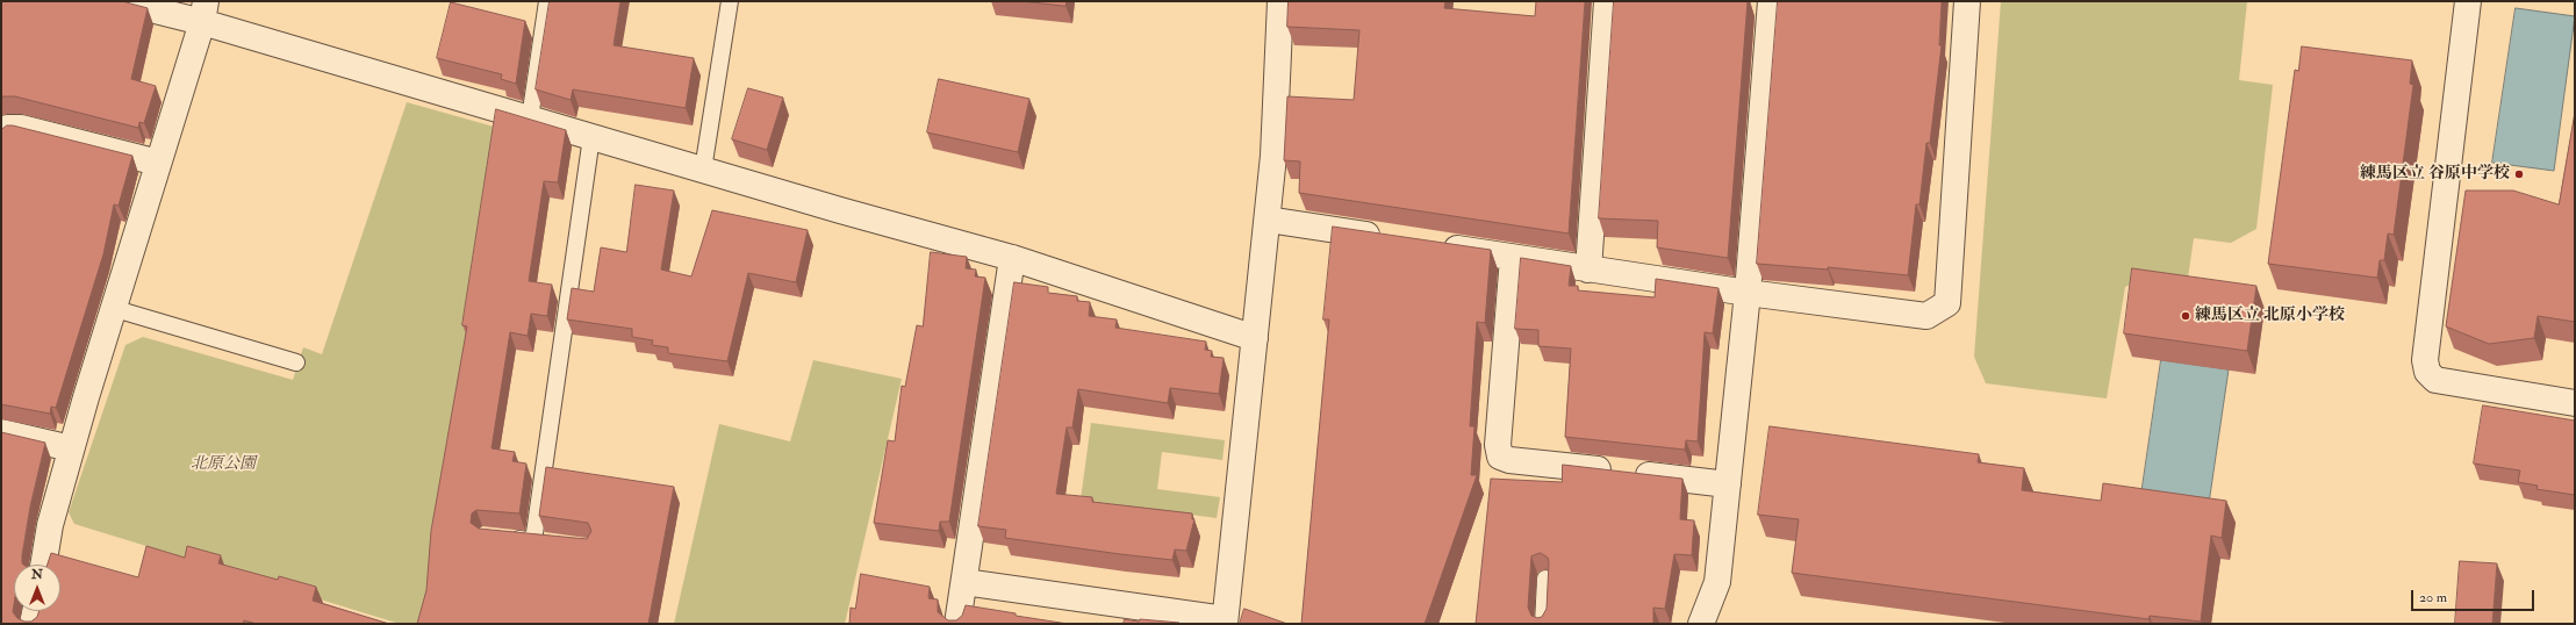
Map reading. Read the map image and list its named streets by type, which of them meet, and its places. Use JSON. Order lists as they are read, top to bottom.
{
  "parks": ["北原公園"],
  "places": ["練馬区立 谷原中学校", "練馬区立 北原小学校"],
  "scale_bar": "20 m",
  "north": "top"
}
